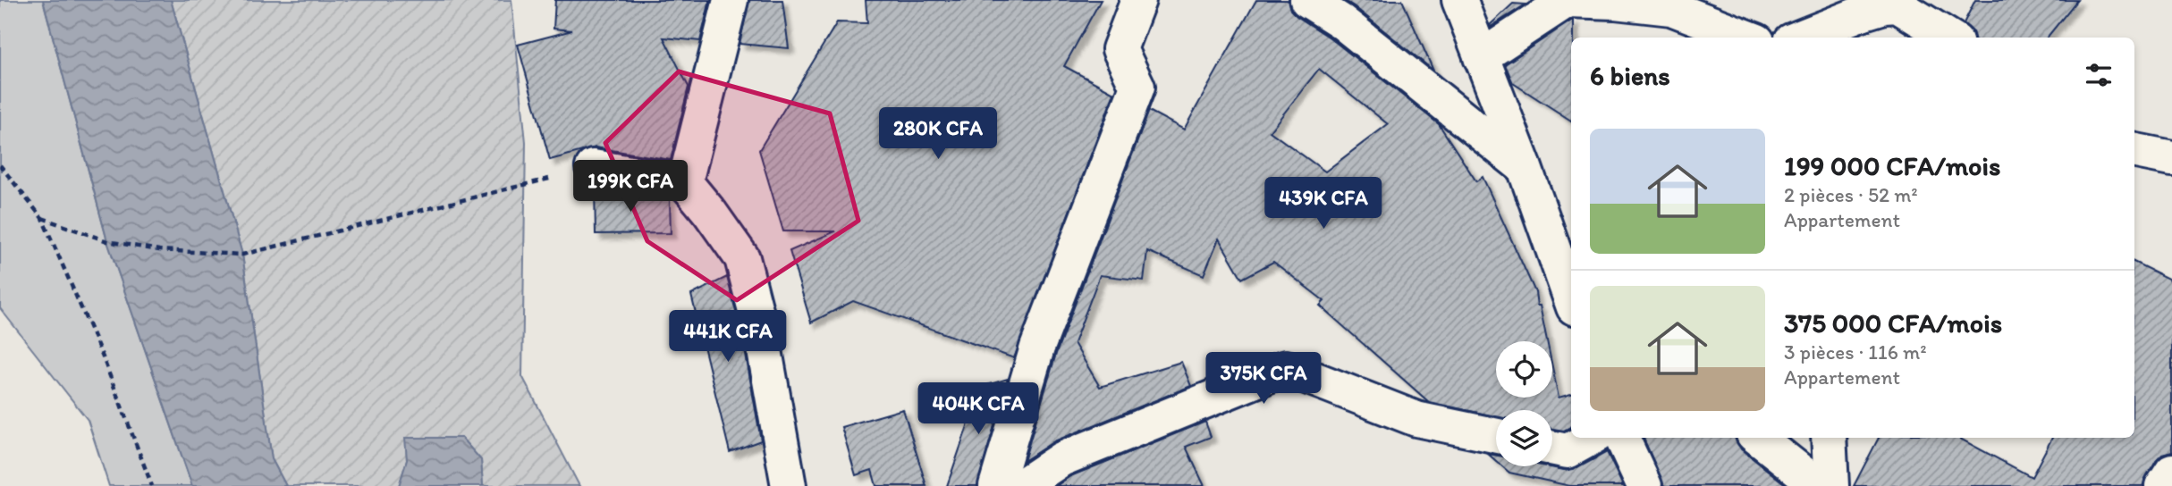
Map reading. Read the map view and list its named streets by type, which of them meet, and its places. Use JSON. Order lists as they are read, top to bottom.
{
  "page": {
    "heading": "6 biens",
    "price": [
      "280K CFA",
      "199K CFA",
      "439K CFA",
      "441K CFA",
      "375K CFA",
      "404K CFA"
    ],
    "list": [
      {
        "name": "199 000 CFA/mois",
        "note": "2 pièces · 52 m² · Appartement"
      },
      {
        "name": "375 000 CFA/mois",
        "note": "3 pièces · 116 m² · Appartement"
      }
    ]
  }
}
